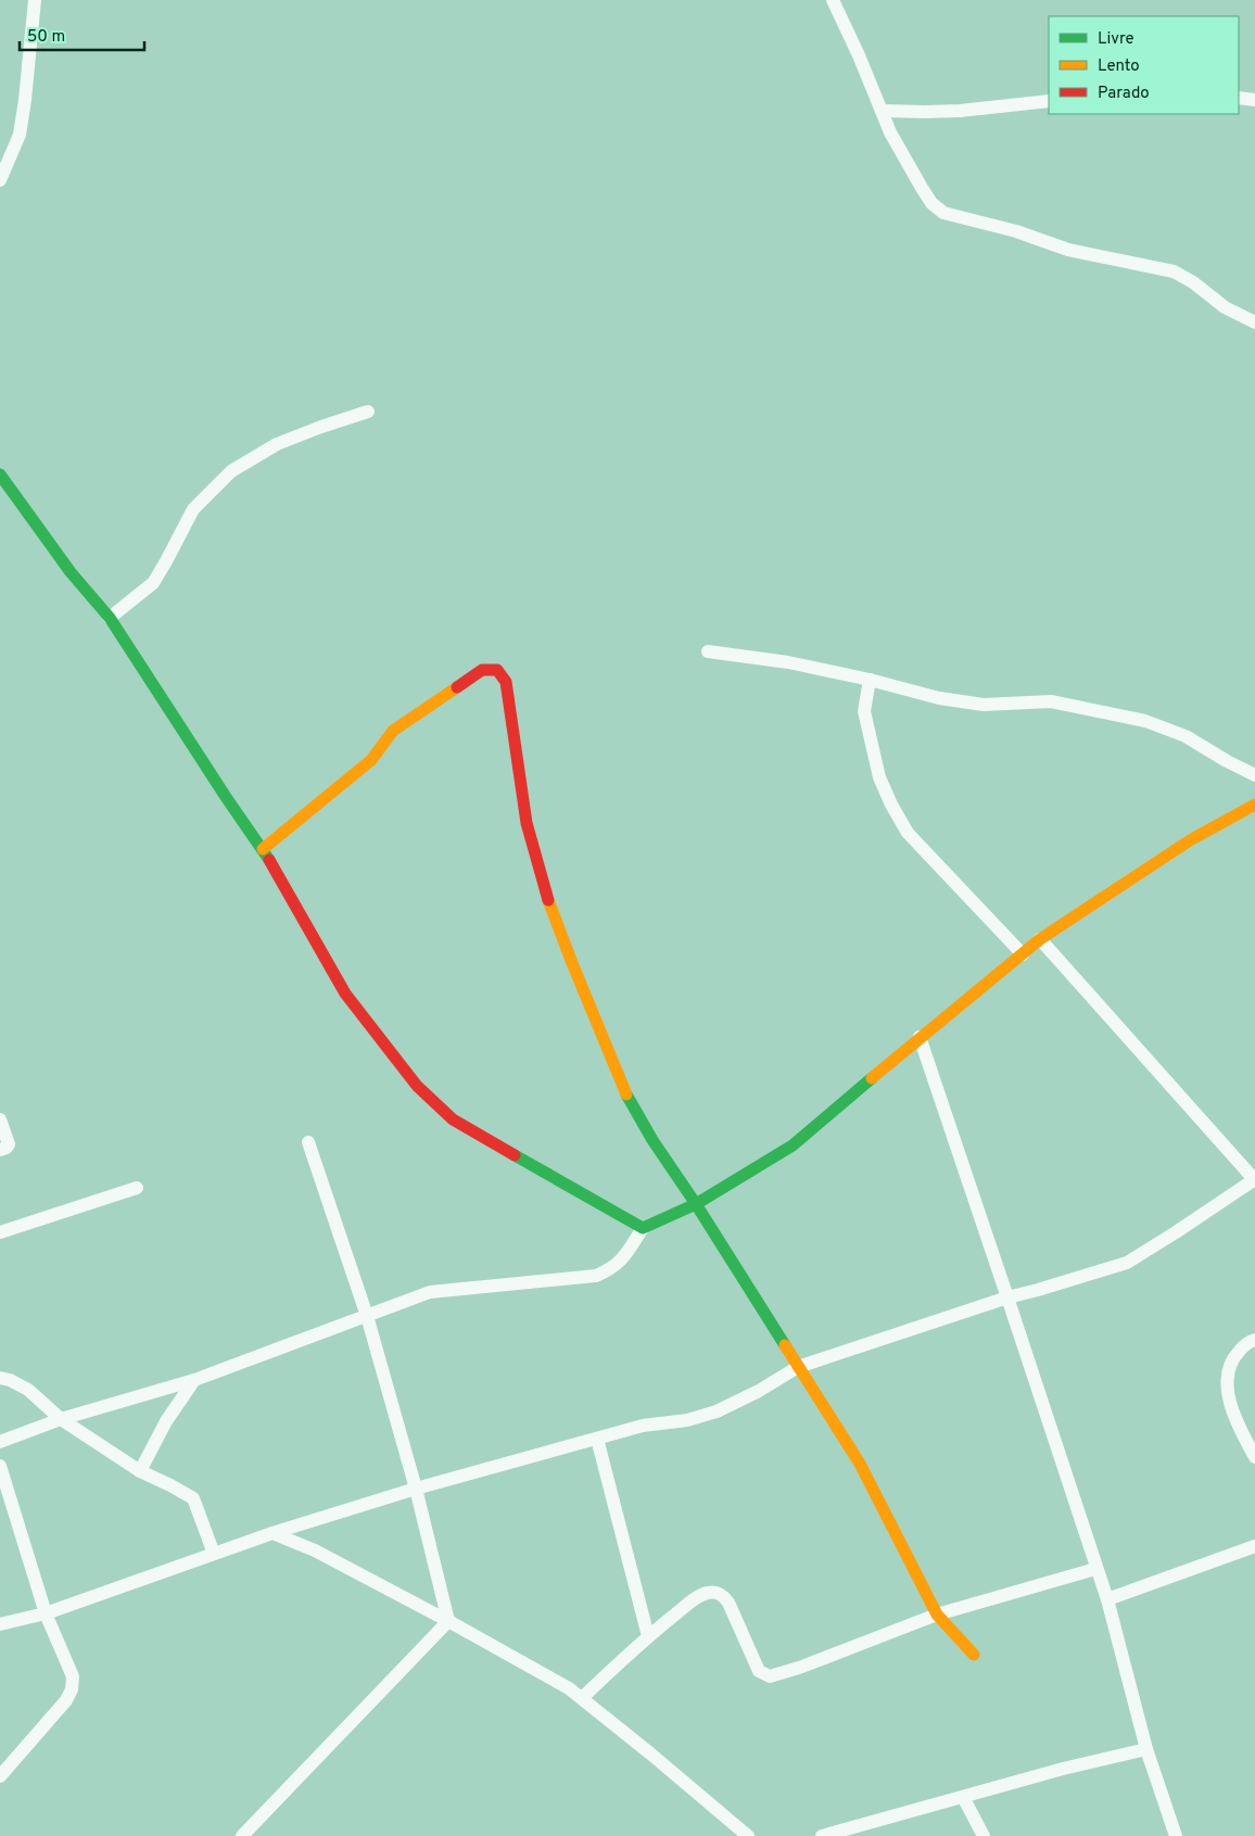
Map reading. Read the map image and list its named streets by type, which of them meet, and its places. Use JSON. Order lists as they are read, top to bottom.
{
  "legend": ["Livre", "Lento", "Parado"],
  "scale_bar": "50 m"
}
